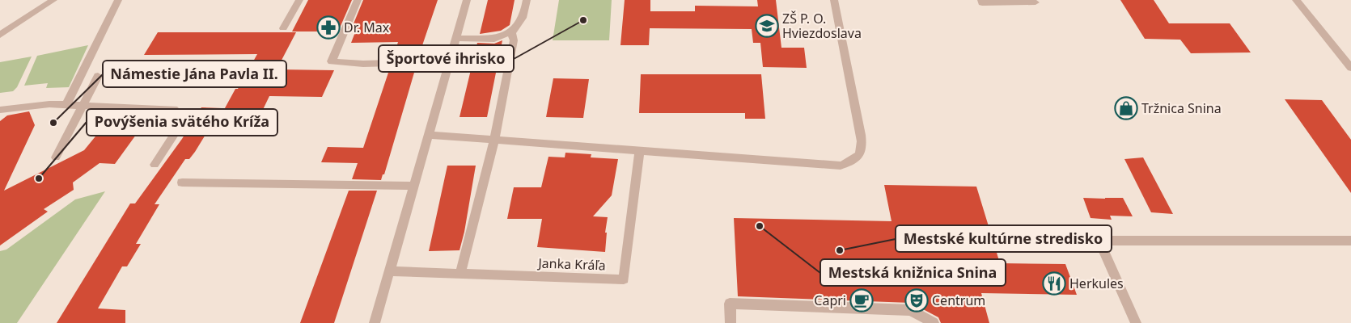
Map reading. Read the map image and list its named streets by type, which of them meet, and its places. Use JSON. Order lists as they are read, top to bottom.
{
  "streets": {
    "street": ["Janka Kráľa"]
  },
  "places": {
    "other": [
      "Športové ihrisko",
      "Námestie Jána Pavla II.",
      "Povýšenia svätého Kríža",
      "Mestská knižnica Snina",
      "Mestské kultúrne stredisko"
    ],
    "school or university": ["ZŠ P. O. Hviezdoslava"],
    "pharmacy": ["Dr. Max"],
    "shop": ["Tržnica Snina"],
    "restaurant": ["Herkules"],
    "cafe": ["Capri"],
    "theatre": ["Centrum"]
  }
}
